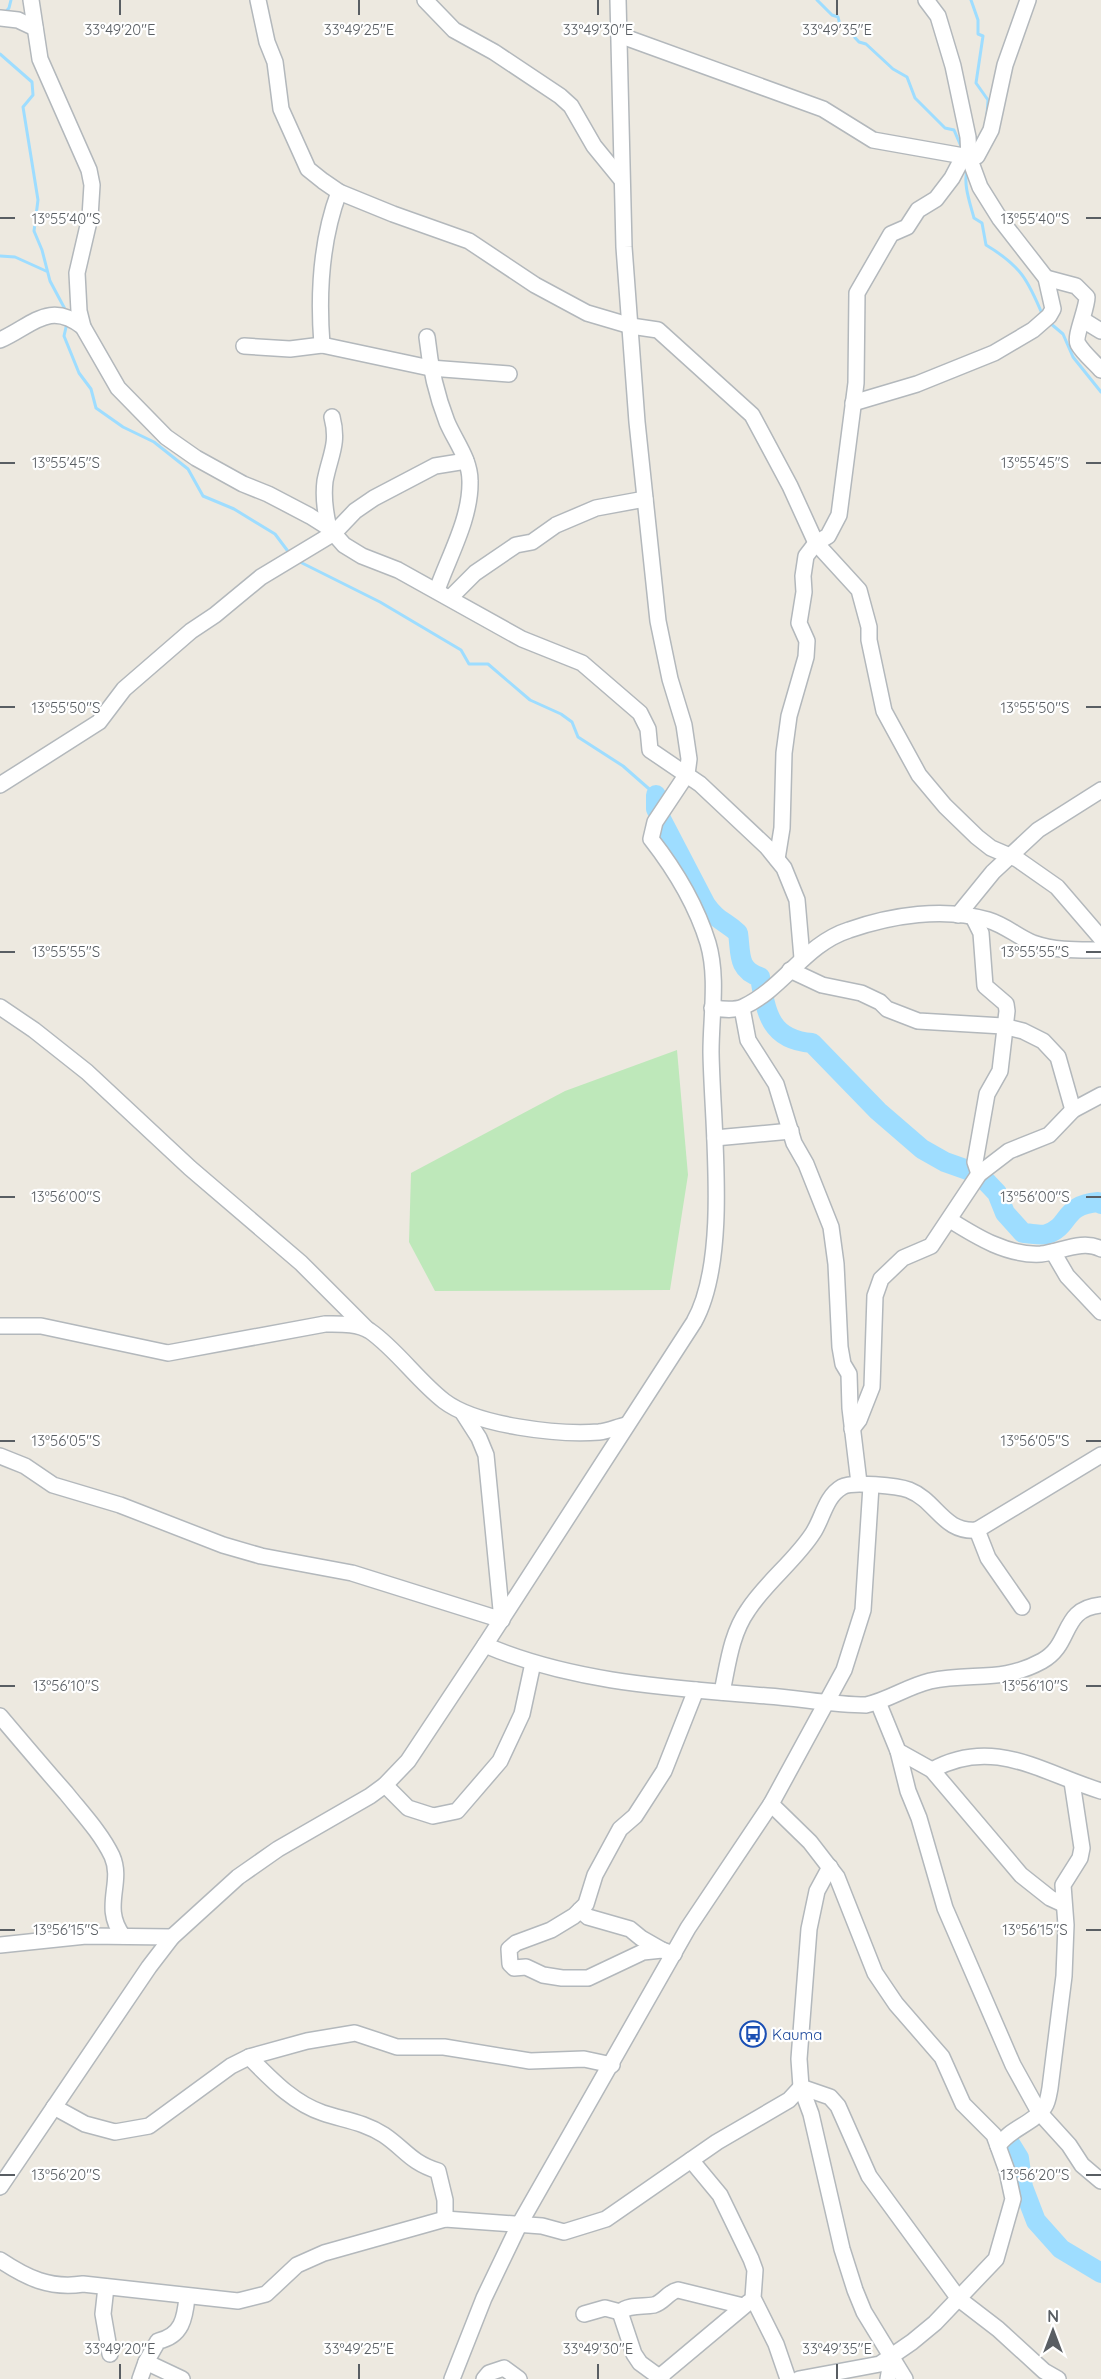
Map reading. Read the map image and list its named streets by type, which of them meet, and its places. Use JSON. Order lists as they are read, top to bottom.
{
  "places": {
    "bus stop": ["Kauma"]
  },
  "north": "top",
  "coordinates": [
    "33°49'20\"E",
    "33°49'25\"E",
    "33°49'30\"E",
    "33°49'35\"E",
    "13°55'40\"S",
    "13°55'45\"S",
    "13°55'50\"S",
    "13°55'55\"S",
    "13°56'00\"S",
    "13°56'05\"S",
    "13°56'10\"S",
    "13°56'15\"S",
    "13°56'20\"S"
  ]
}
